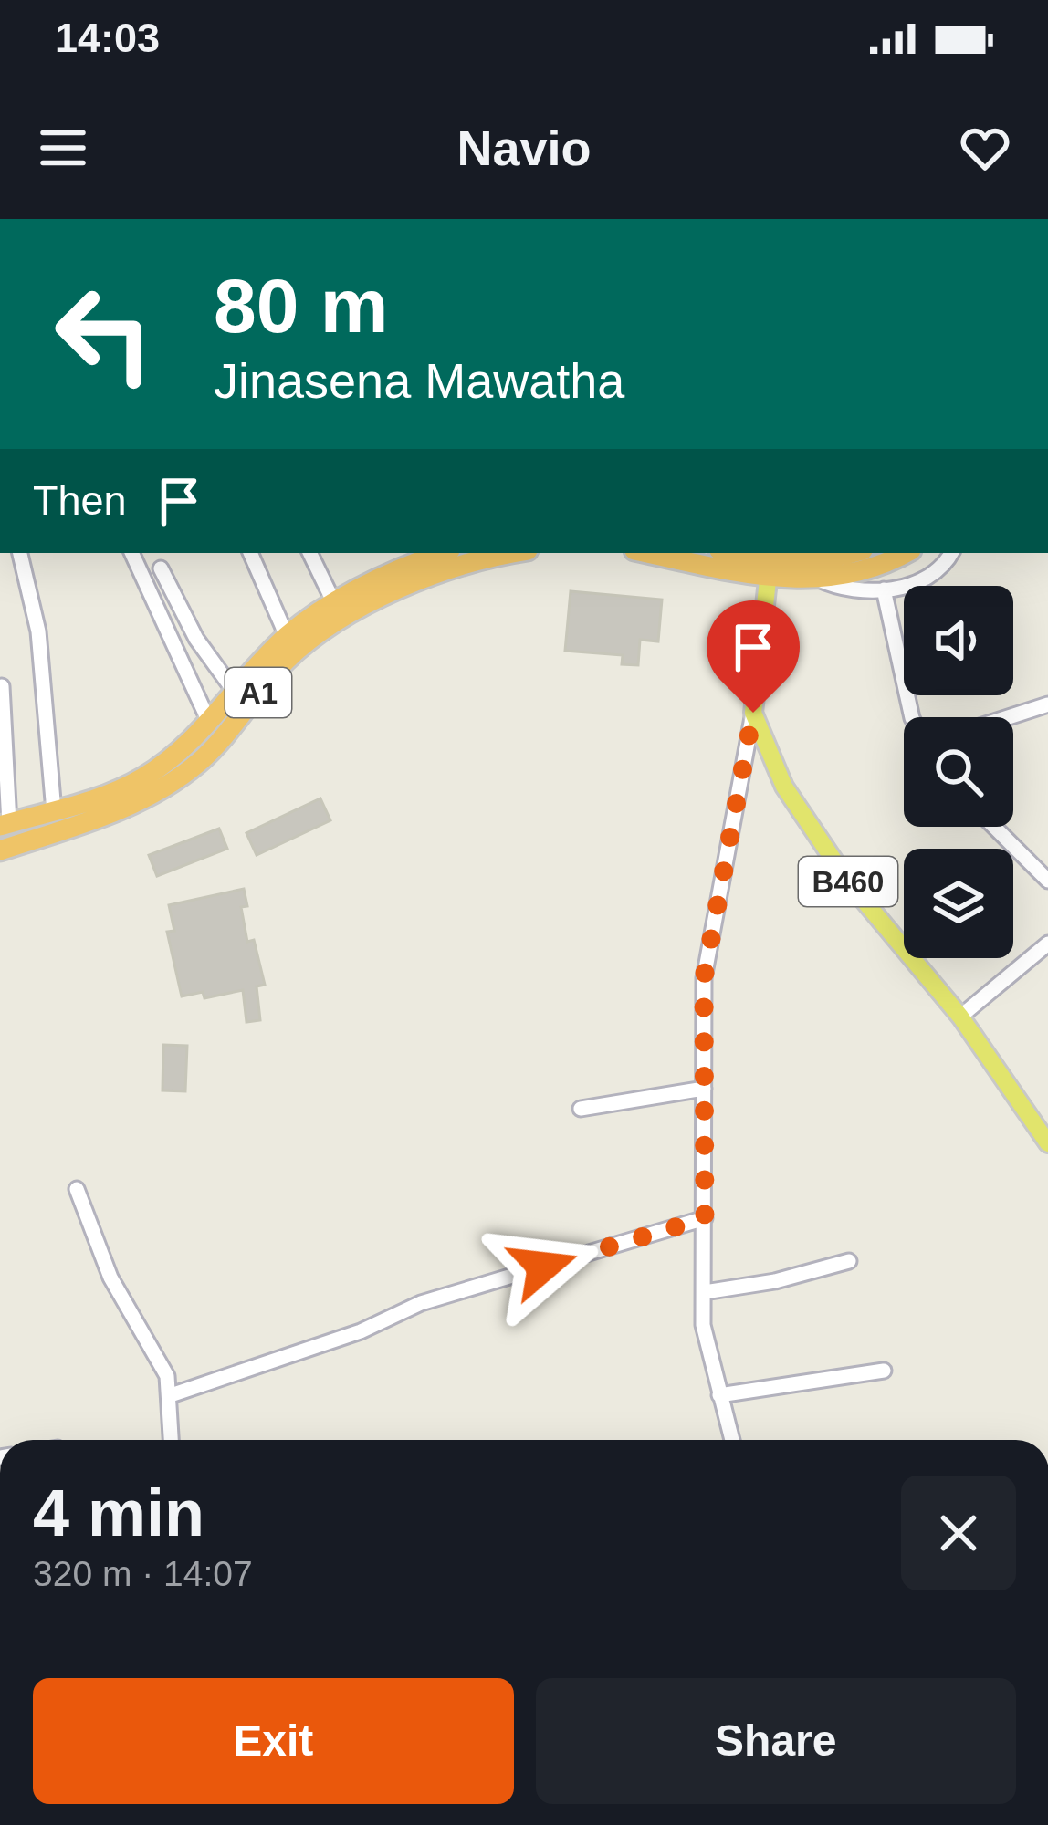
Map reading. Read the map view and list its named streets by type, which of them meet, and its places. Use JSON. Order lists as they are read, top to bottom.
{
  "streets": {
    "highway": ["A1"],
    "main road": ["B460"]
  },
  "page": {
    "status": "14:03",
    "header": "Navio",
    "turn": ["80 m", "Jinasena Mawatha"],
    "then": "Then",
    "heading": ["4 min", "320 m · 14:07"],
    "buttons": ["Exit", "Share"]
  }
}
